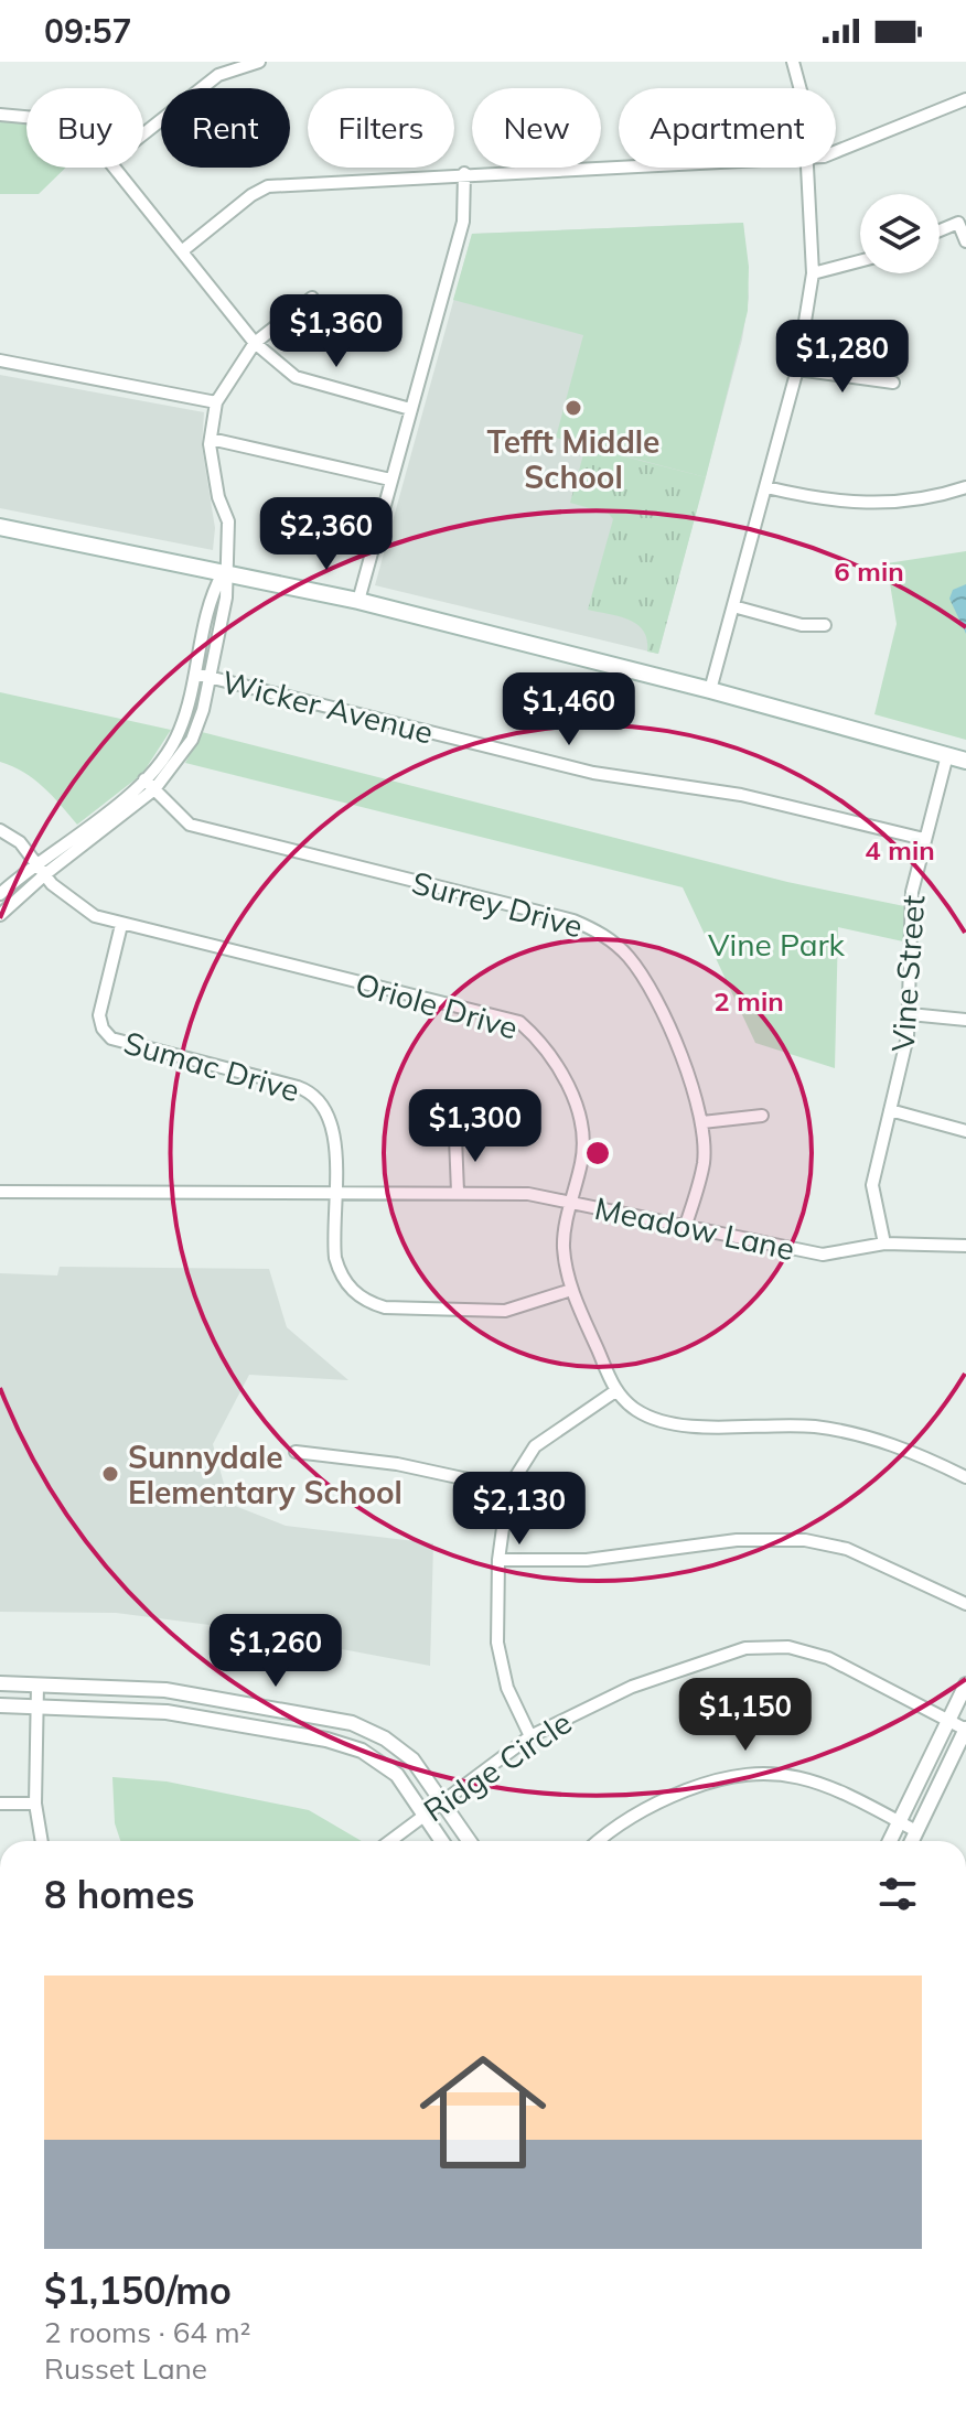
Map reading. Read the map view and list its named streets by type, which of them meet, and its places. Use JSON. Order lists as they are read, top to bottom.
{
  "streets": {
    "street": [
      "Wicker Avenue",
      "Surrey Drive",
      "Vine Street",
      "Oriole Drive",
      "Sumac Drive",
      "Meadow Lane",
      "Ridge Circle"
    ]
  },
  "crossings": [
    ["Wicker Avenue", "Vine Street"],
    ["Surrey Drive", "Meadow Lane"],
    ["Vine Street", "Meadow Lane"],
    ["Oriole Drive", "Sumac Drive"],
    ["Oriole Drive", "Meadow Lane"],
    ["Sumac Drive", "Meadow Lane"]
  ],
  "parks": ["Vine Park"],
  "places": ["Tefft Middle School", "Sunnydale Elementary School"],
  "page": {
    "status": "09:57",
    "chip": [
      "Buy",
      "Rent",
      "Filters",
      "New",
      "Apartment"
    ],
    "price": [
      "$1,360",
      "$1,280",
      "$2,360",
      "$1,460",
      "$1,300",
      "$2,130",
      "$1,260",
      "$1,150"
    ],
    "heading": "8 homes",
    "list": [
      {
        "name": "$1,150/mo",
        "note": "2 rooms · 64 m² · Russet Lane"
      }
    ]
  },
  "rings": ["6 min", "4 min", "2 min"]
}
